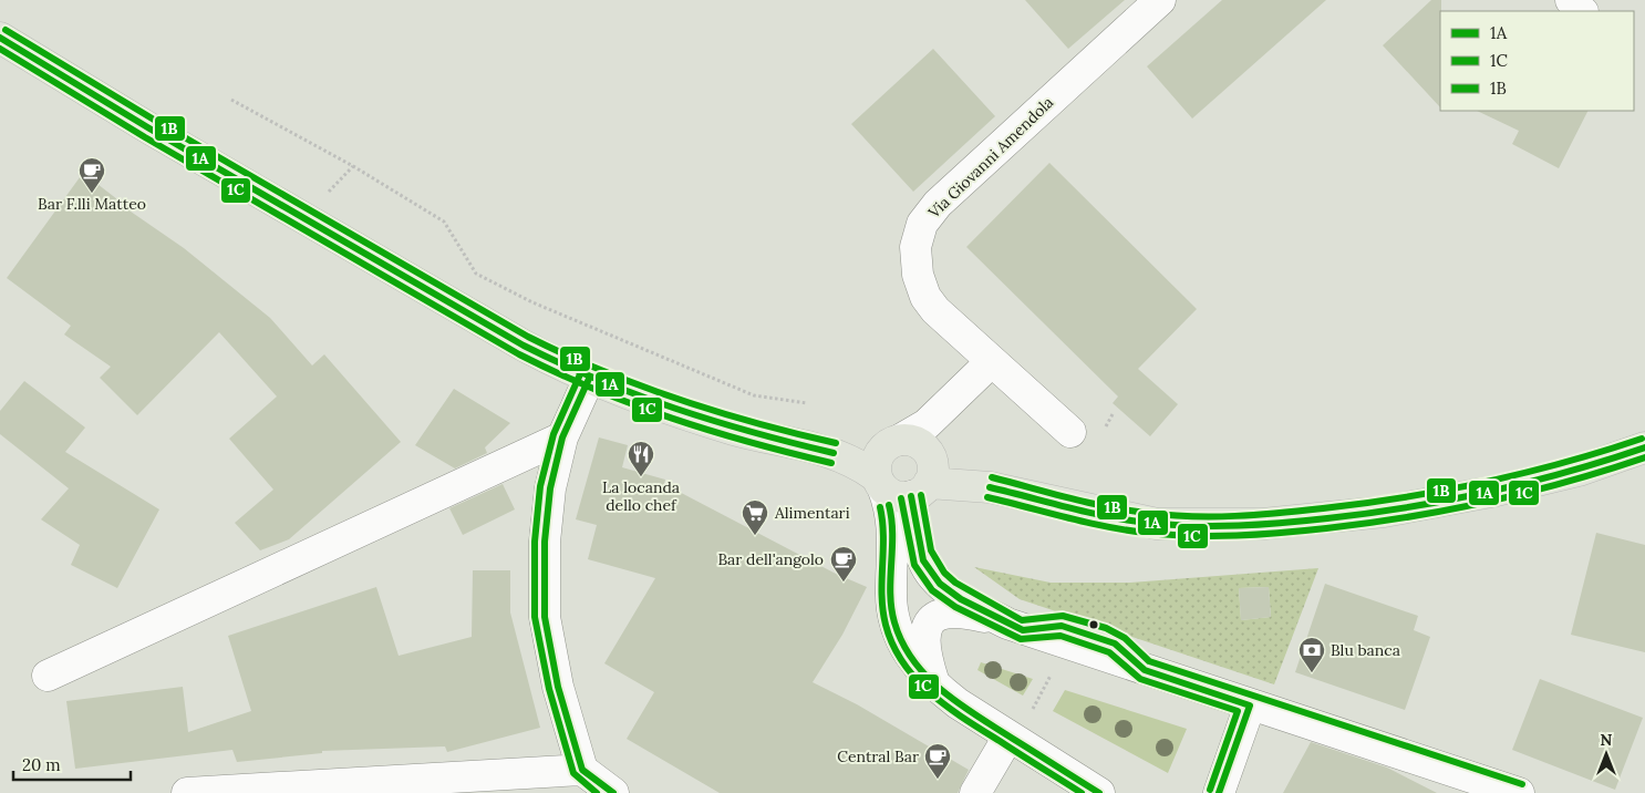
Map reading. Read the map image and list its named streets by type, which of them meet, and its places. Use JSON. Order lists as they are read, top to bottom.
{
  "streets": {
    "street": ["Via Giovanni Amendola"]
  },
  "places": {
    "cafe": ["Bar F.lli Matteo", "Bar dell'angolo", "Central Bar"],
    "restaurant": ["La locanda dello chef"],
    "supermarket": ["Alimentari"],
    "bank": ["Blu banca"]
  },
  "lines": ["transit line 1B", "transit line 1A", "transit line 1C"],
  "legend": ["1A", "1C", "1B"],
  "scale_bar": "20 m",
  "north": "top"
}
